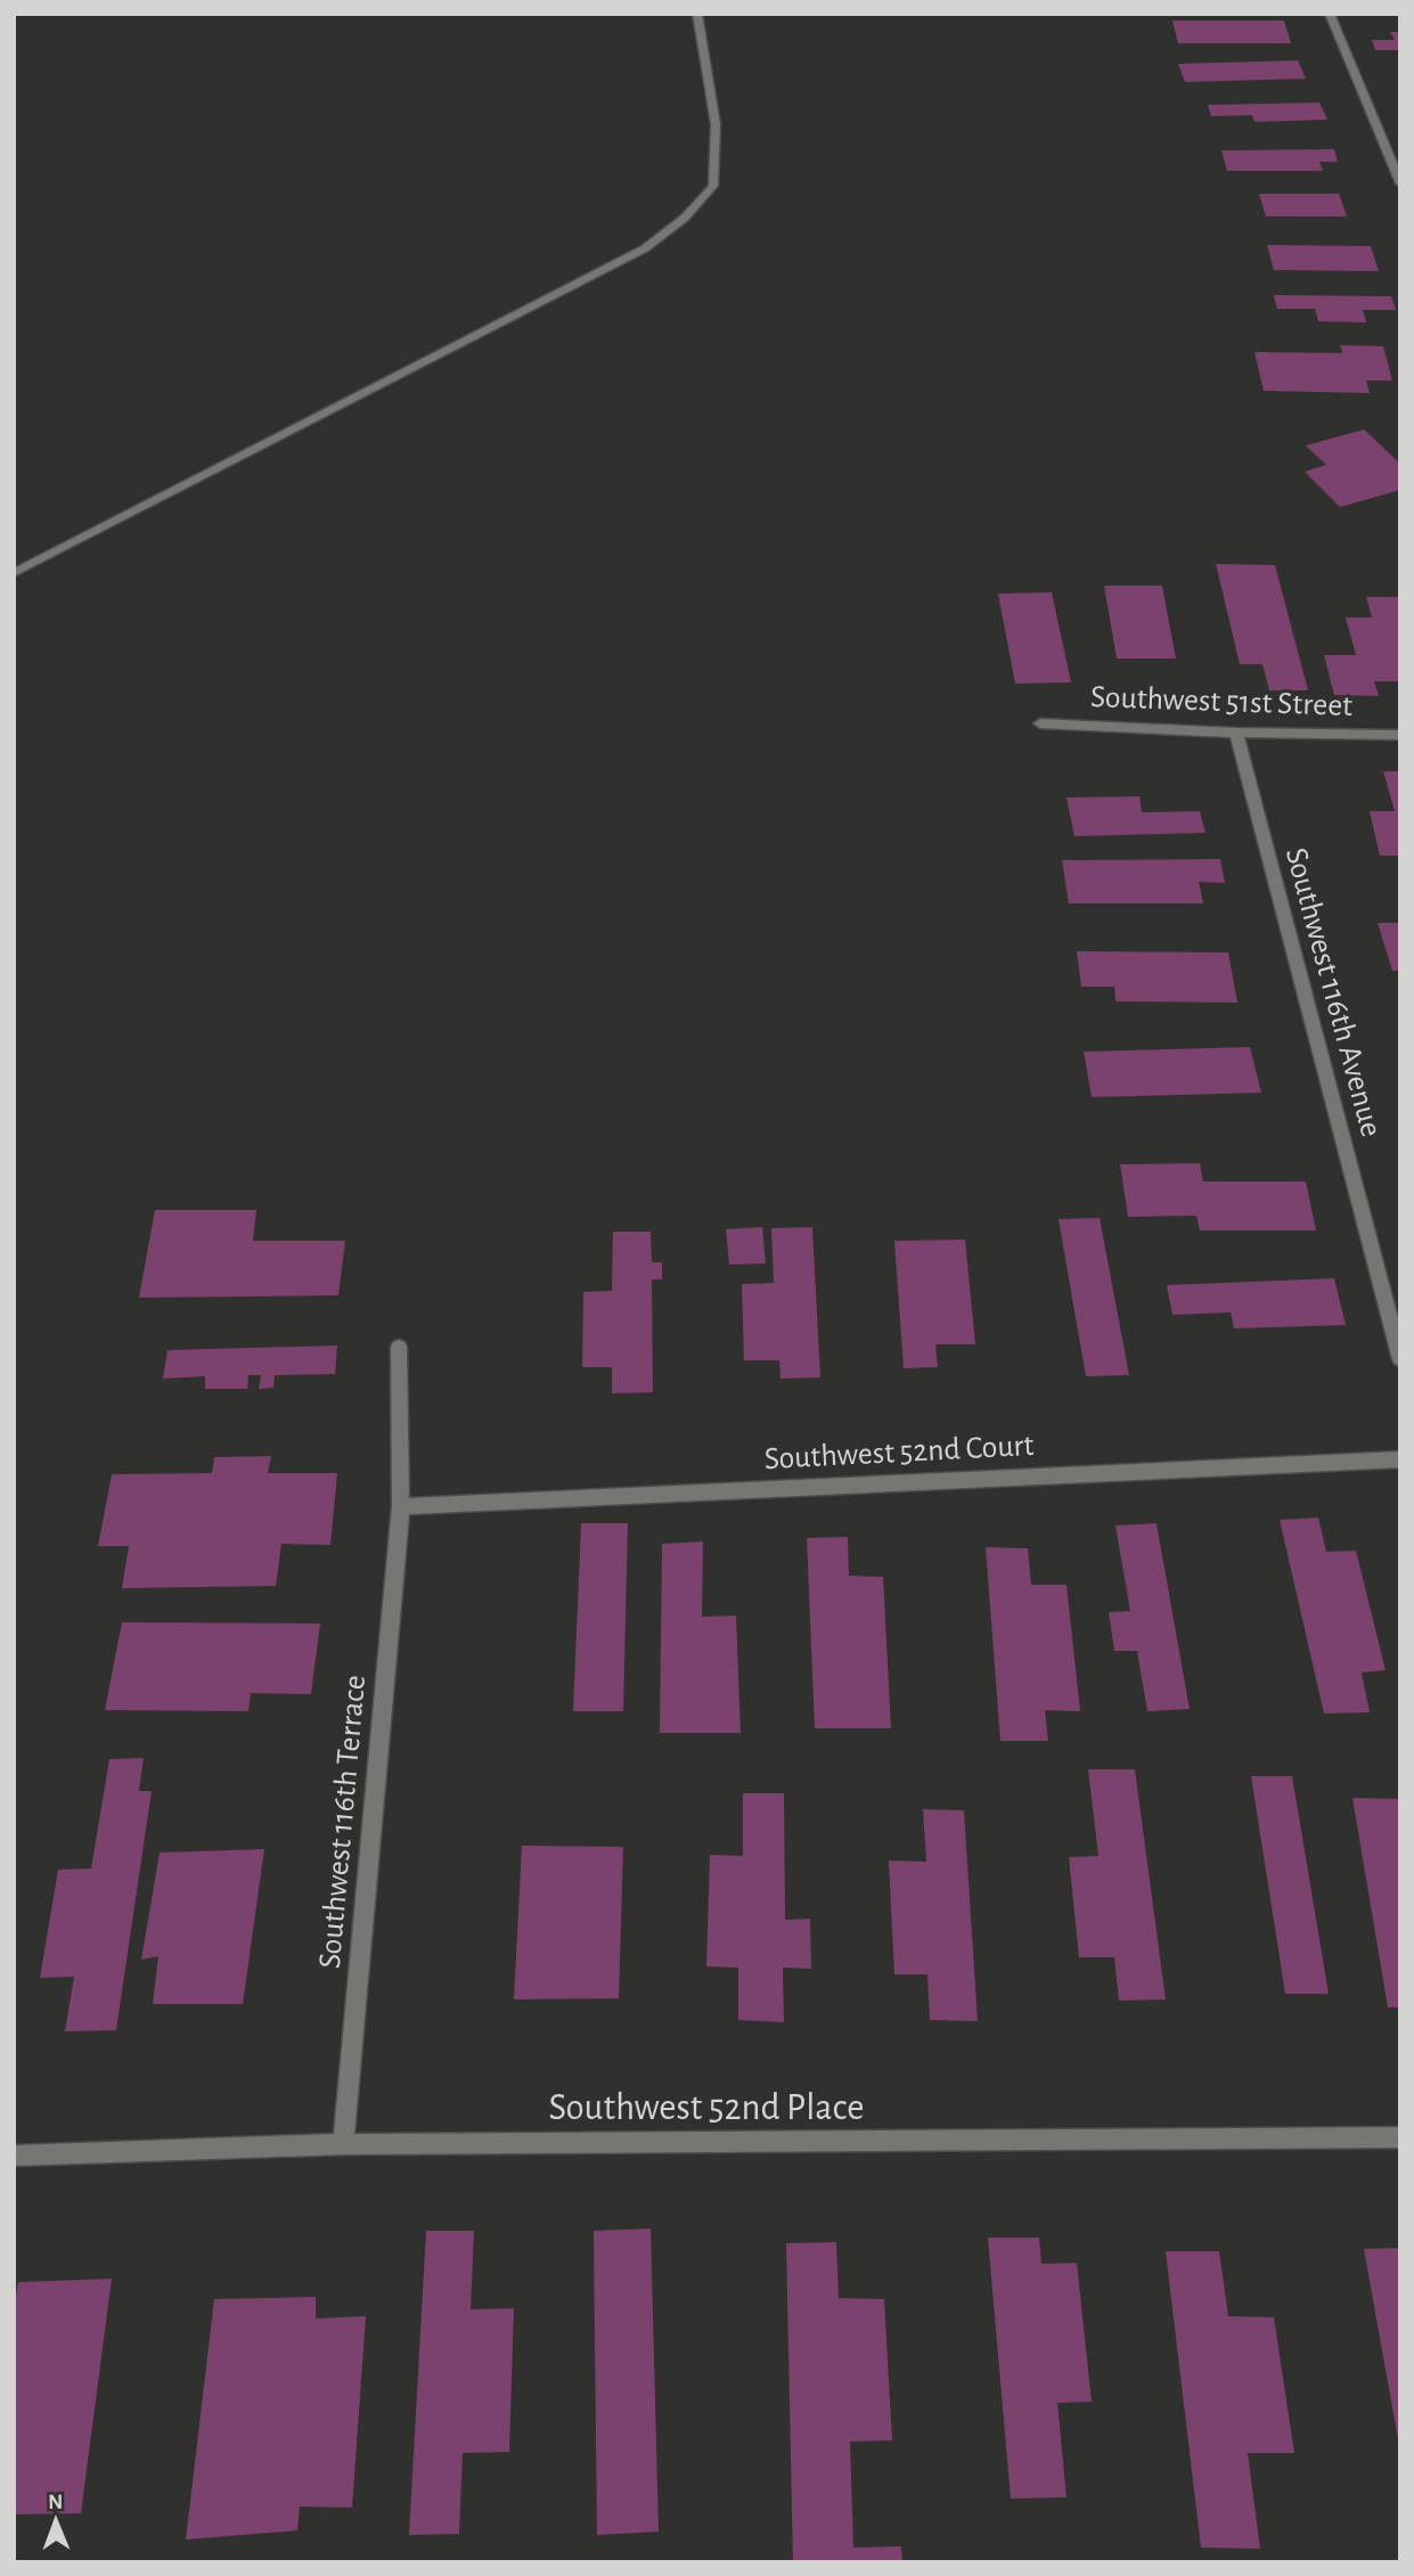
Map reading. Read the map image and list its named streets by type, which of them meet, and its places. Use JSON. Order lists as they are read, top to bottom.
{
  "streets": {
    "street": [
      "Southwest 51st Street",
      "Southwest 116th Avenue",
      "Southwest 52nd Court",
      "Southwest 116th Terrace",
      "Southwest 52nd Place"
    ]
  },
  "crossings": [
    ["Southwest 51st Street", "Southwest 116th Avenue"],
    ["Southwest 52nd Court", "Southwest 116th Terrace"],
    ["Southwest 116th Terrace", "Southwest 52nd Place"]
  ],
  "north": "top"
}
